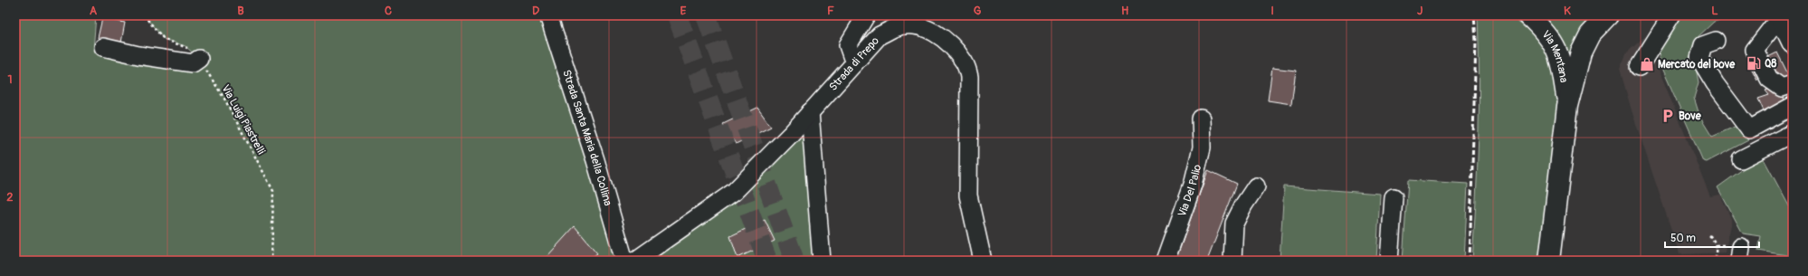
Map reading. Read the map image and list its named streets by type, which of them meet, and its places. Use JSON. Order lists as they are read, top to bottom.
{
  "streets": {
    "main road": ["Via Mentana"],
    "street": ["Strada di Prepo", "Strada Santa Maria della Collina", "Via Del Palio"],
    "path": ["Via Luigi Piastrelli"]
  },
  "places": {
    "fuel station": ["Q8"],
    "shop": ["Mercato del bove"],
    "parking": ["Bove"]
  },
  "scale_bar": "50 m",
  "grid": {
    "columns": [
      "A",
      "B",
      "C",
      "D",
      "E",
      "F",
      "G",
      "H",
      "I",
      "J",
      "K",
      "L"
    ],
    "rows": ["1", "2"]
  }
}
